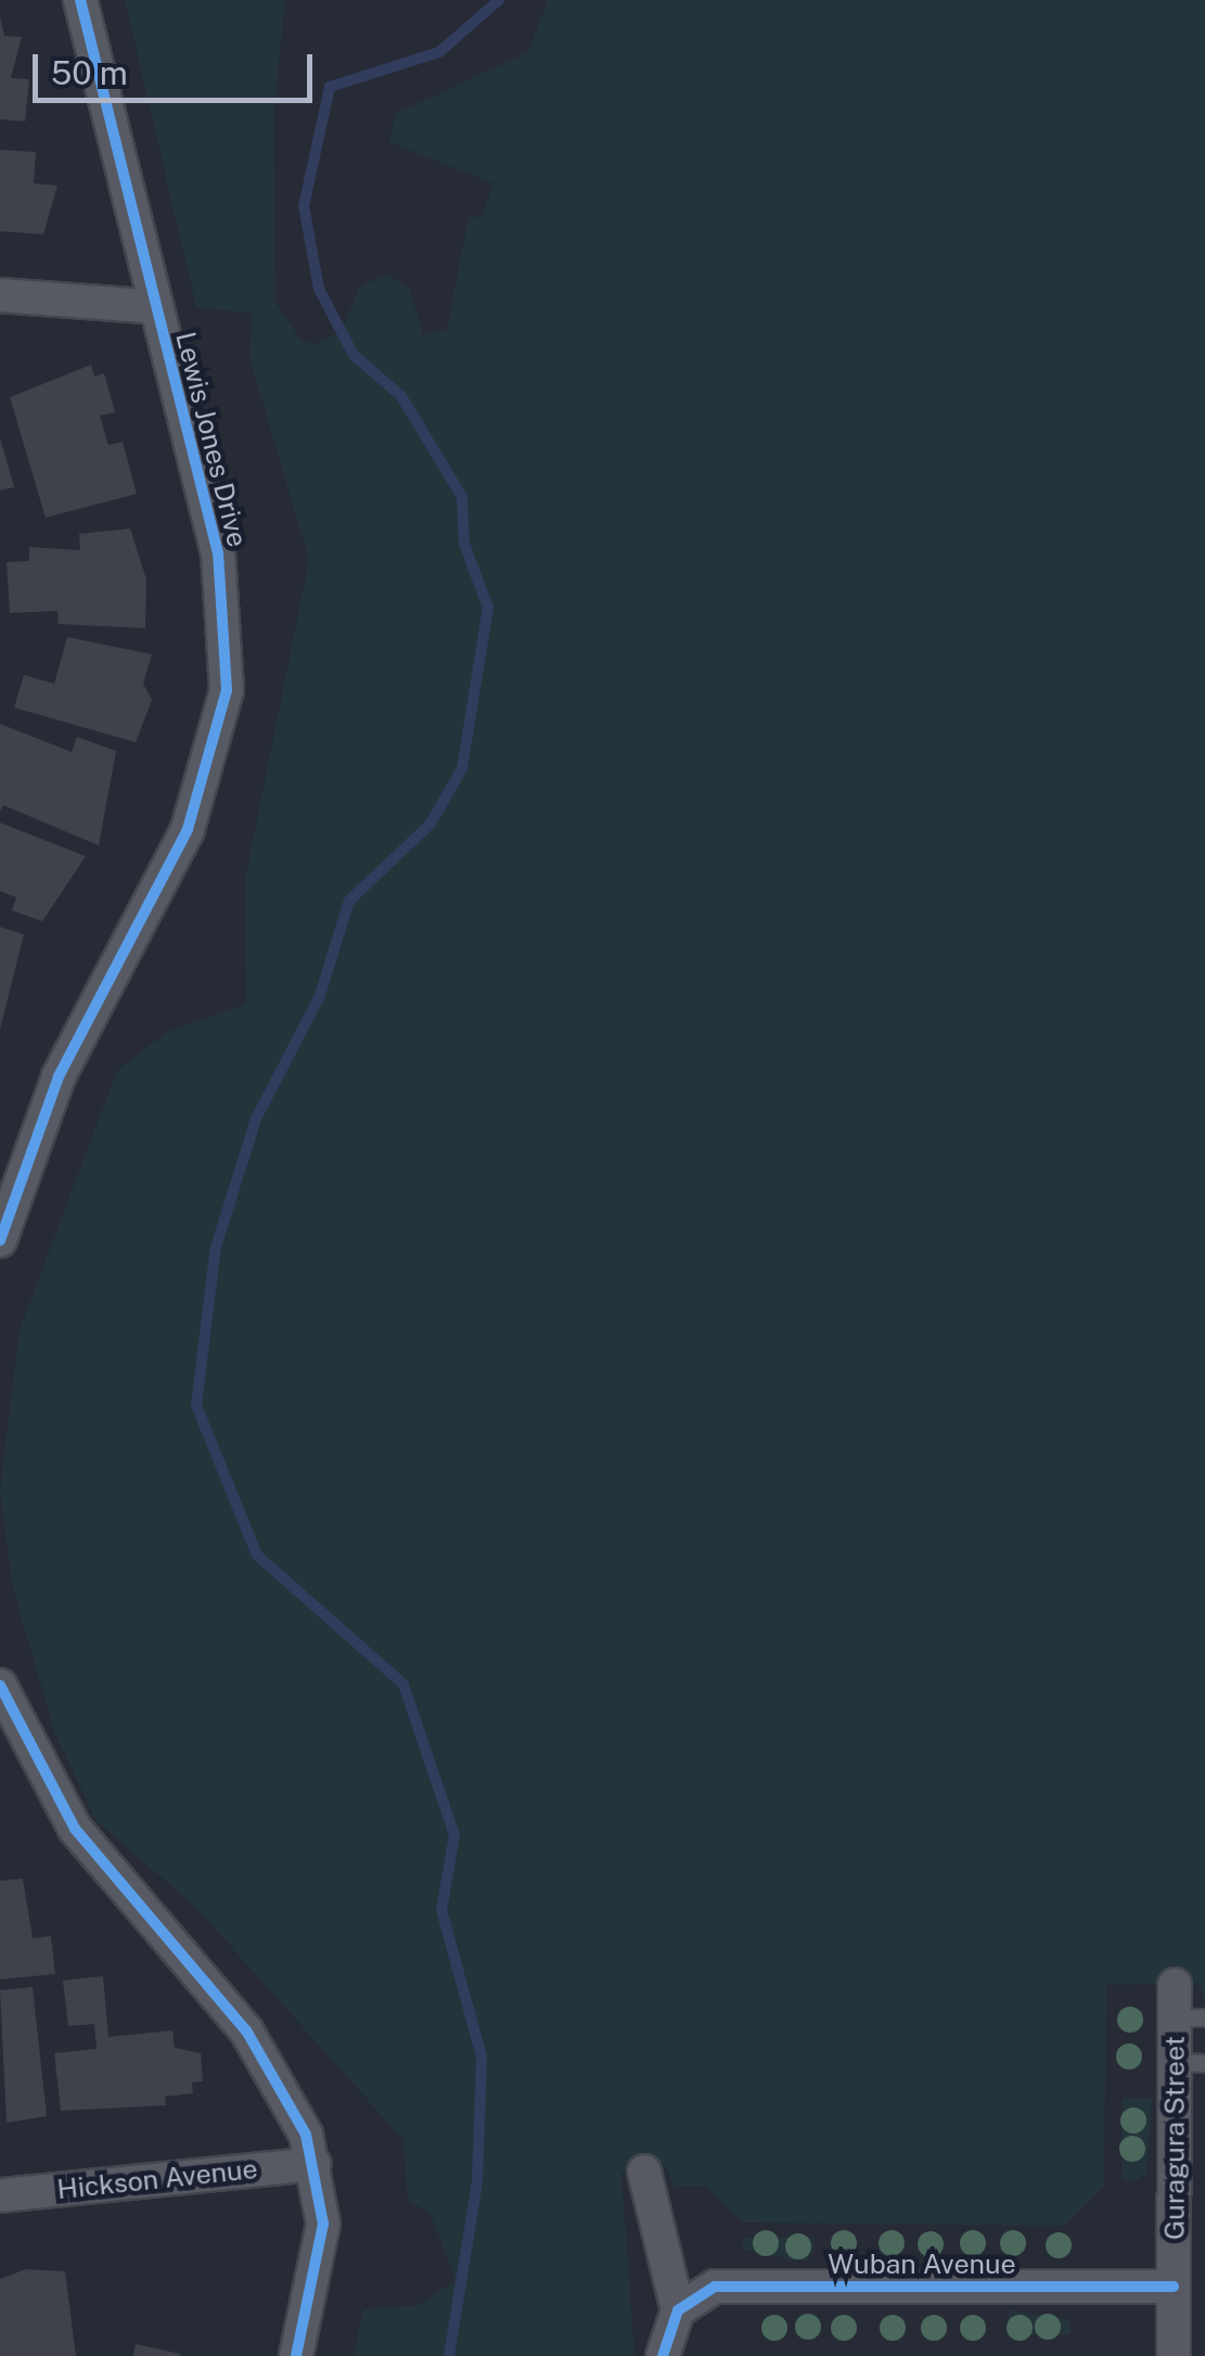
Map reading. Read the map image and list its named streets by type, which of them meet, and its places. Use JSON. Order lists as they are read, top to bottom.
{
  "streets": {
    "street": [
      "Lewis Jones Drive",
      "Guragura Street",
      "Hickson Avenue",
      "Wuban Avenue"
    ]
  },
  "crossings": [
    ["Guragura Street", "Wuban Avenue"]
  ],
  "scale_bar": "50 m"
}
